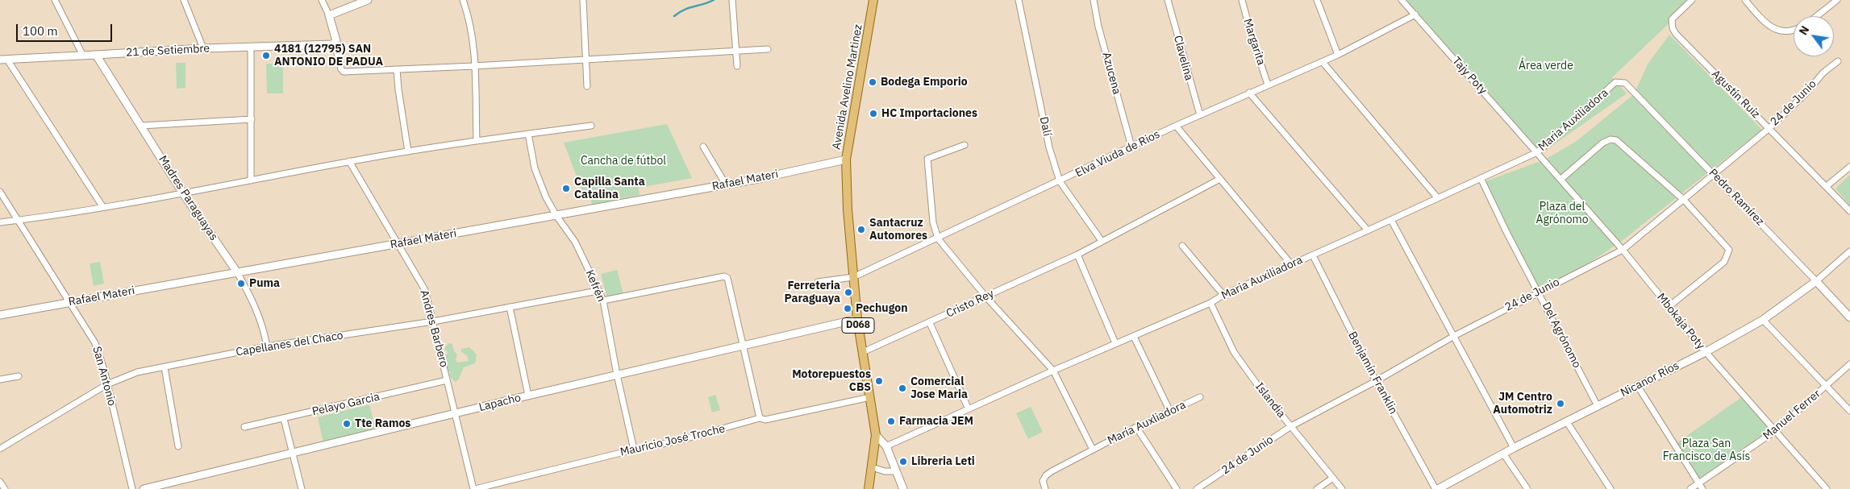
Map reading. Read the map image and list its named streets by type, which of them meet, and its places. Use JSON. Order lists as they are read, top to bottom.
{
  "streets": {
    "main road": ["Avenida Avelino Martinez", "D068"],
    "street": [
      "Margarita",
      "21 de Setiembre",
      "Clavelina",
      "Azucena",
      "Tajy Poty",
      "Agustín Ruíz",
      "24 de Junio",
      "Maria Auxiliadora",
      "Dalí",
      "Elva Viuda de Rios",
      "Rafael Materi",
      "Pedro Ramírez",
      "Madres Paraguayas",
      "Kefrén",
      "Cristo Rey",
      "Mbokaja Poty",
      "Andres Barbero",
      "Del Agrónomo",
      "Capellanes del Chaco",
      "Benjamín Franklin",
      "San Antonio",
      "Nicanor Ríos",
      "Islandia",
      "Lapacho",
      "Pelayo Garcia",
      "Manuel Ferrer",
      "María Auxliadora",
      "Mauricio José Troche"
    ]
  },
  "crossings": [
    ["Margarita", "Elva Viuda de Rios"],
    ["21 de Setiembre", "Madres Paraguayas"],
    ["Clavelina", "Elva Viuda de Rios"],
    ["Azucena", "Elva Viuda de Rios"],
    ["Tajy Poty", "Maria Auxiliadora"],
    ["Tajy Poty", "Elva Viuda de Rios"],
    ["Tajy Poty", "Mbokaja Poty"],
    ["Avenida Avelino Martinez", "Elva Viuda de Rios"],
    ["Avenida Avelino Martinez", "Rafael Materi"],
    ["Avenida Avelino Martinez", "Cristo Rey"],
    ["Avenida Avelino Martinez", "Lapacho"],
    ["Avenida Avelino Martinez", "Mauricio José Troche"],
    ["Agustín Ruíz", "24 de Junio"],
    ["24 de Junio", "Pedro Ramírez"],
    ["24 de Junio", "Mbokaja Poty"],
    ["24 de Junio", "Del Agrónomo"],
    ["24 de Junio", "Benjamín Franklin"],
    ["24 de Junio", "Islandia"],
    ["Maria Auxiliadora", "Pedro Ramírez"],
    ["Maria Auxiliadora", "Mbokaja Poty"],
    ["Maria Auxiliadora", "Del Agrónomo"],
    ["Maria Auxiliadora", "Benjamín Franklin"],
    ["Maria Auxiliadora", "Islandia"],
    ["Dalí", "Elva Viuda de Rios"],
    ["Dalí", "Cristo Rey"],
    ["Rafael Materi", "Madres Paraguayas"],
    ["Rafael Materi", "Kefrén"],
    ["Rafael Materi", "Andres Barbero"],
    ["Rafael Materi", "San Antonio"],
    ["Pedro Ramírez", "Nicanor Ríos"],
    ["Madres Paraguayas", "Capellanes del Chaco"],
    ["Kefrén", "Capellanes del Chaco"],
    ["Kefrén", "Lapacho"],
    ["Kefrén", "Mauricio José Troche"],
    ["Mbokaja Poty", "Nicanor Ríos"],
    ["Mbokaja Poty", "Manuel Ferrer"],
    ["Andres Barbero", "Capellanes del Chaco"],
    ["Andres Barbero", "Lapacho"],
    ["Andres Barbero", "Pelayo Garcia"],
    ["Andres Barbero", "Mauricio José Troche"],
    ["Del Agrónomo", "Nicanor Ríos"],
    ["Capellanes del Chaco", "San Antonio"],
    ["Benjamín Franklin", "Nicanor Ríos"]
  ],
  "parks": [
    "Área verde",
    "Cancha de fútbol",
    "Plaza del Agrónomo",
    "Plaza San Francisco de Asís"
  ],
  "places": [
    "4181 (12795) SAN ANTONIO DE PADUA",
    "Bodega Emporio",
    "HC Importaciones",
    "Capilla Santa Catalina",
    "Santacruz Automores",
    "Puma",
    "Ferreteria Paraguaya",
    "Pechugon",
    "Motorepuestos CBS",
    "Comercial Jose Maria",
    "JM Centro Automotriz",
    "Farmacia JEM",
    "Tte Ramos",
    "Libreria Leti"
  ],
  "scale_bar": "100 m",
  "north": "top left"
}
